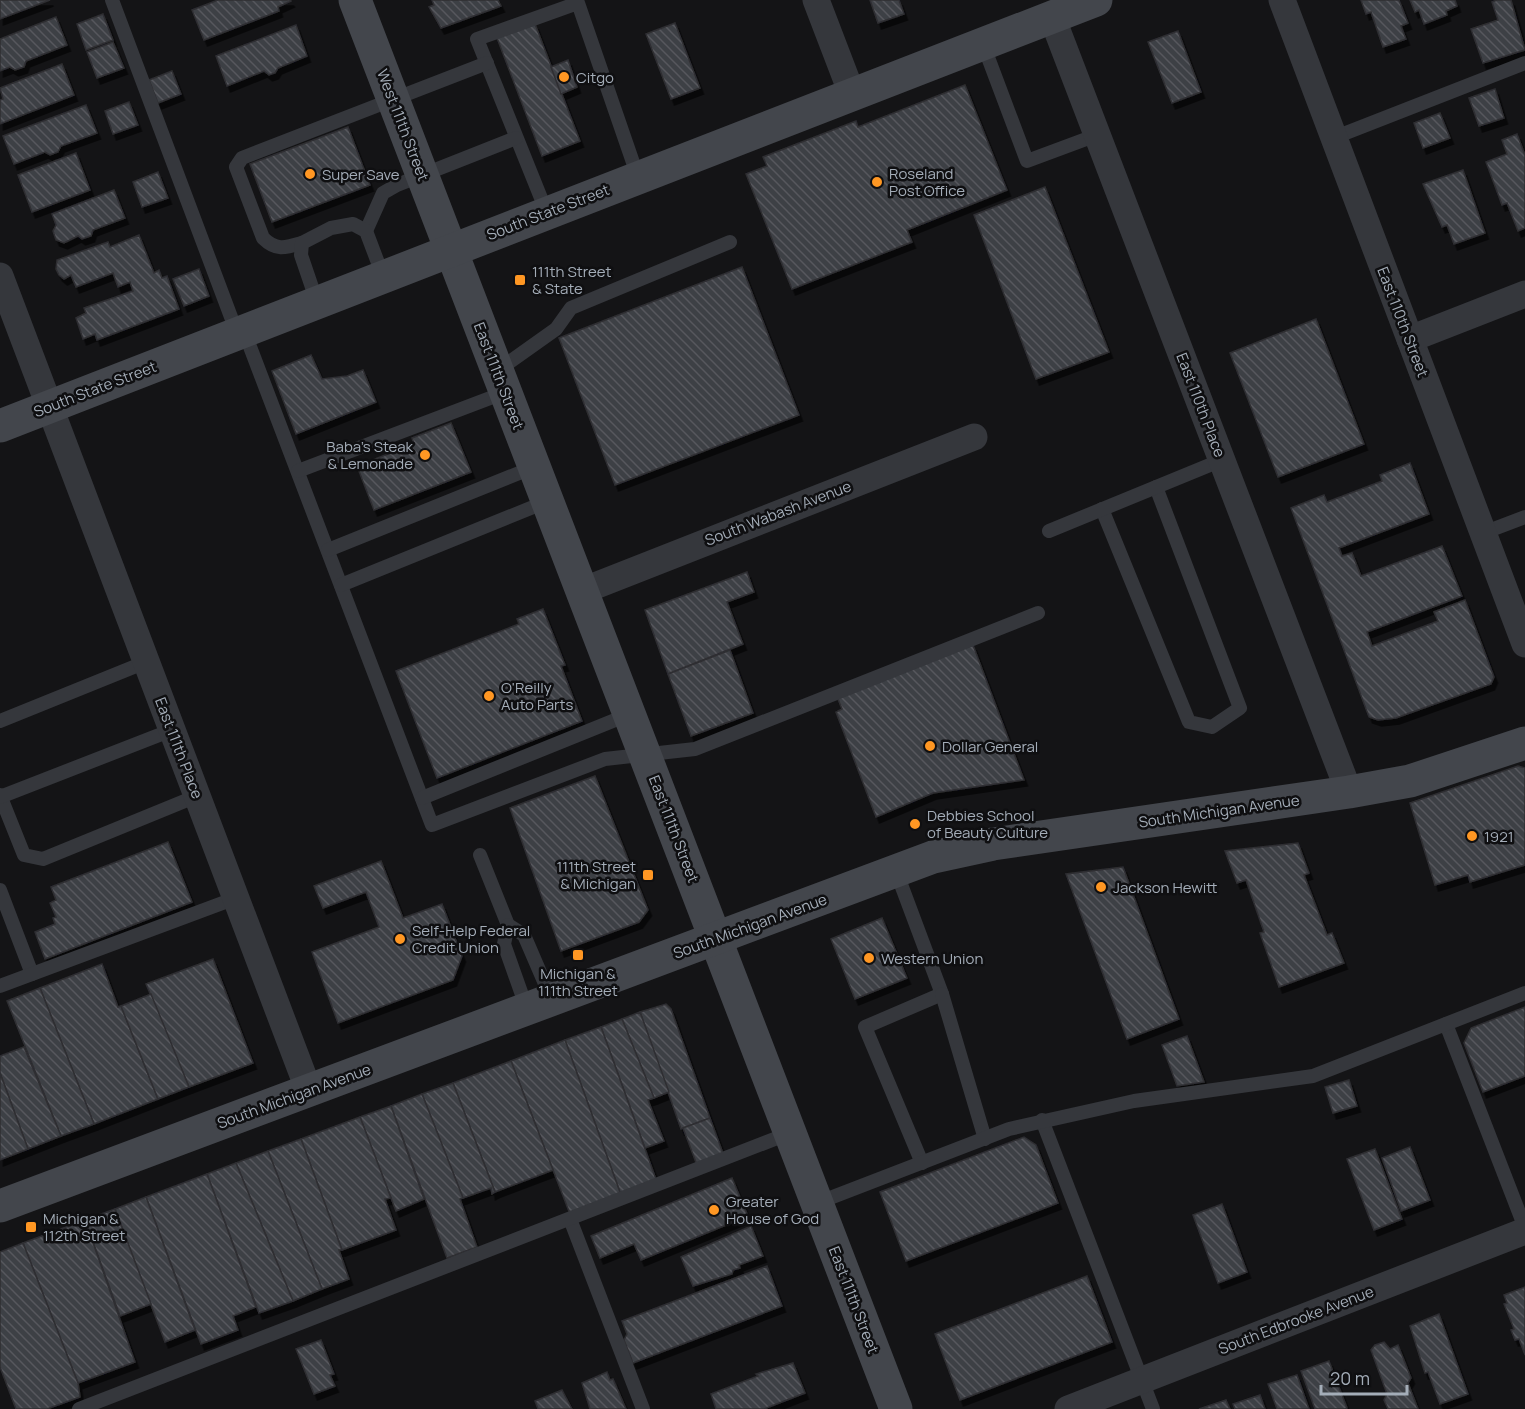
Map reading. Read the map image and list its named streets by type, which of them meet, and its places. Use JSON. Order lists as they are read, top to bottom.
{
  "streets": {
    "main road": [
      "West 111th Street",
      "South State Street",
      "East 111th Street",
      "South Michigan Avenue"
    ],
    "street": [
      "East 110th Street",
      "East 110th Place",
      "South Wabash Avenue",
      "East 111th Place",
      "South Edbrooke Avenue"
    ]
  },
  "crossings": [
    ["West 111th Street", "South State Street"],
    ["West 111th Street", "East 111th Street"],
    ["South State Street", "East 111th Street"],
    ["South State Street", "East 110th Place"],
    ["South State Street", "East 111th Place"],
    ["East 111th Street", "South Wabash Avenue"],
    ["East 111th Street", "South Michigan Avenue"],
    ["East 110th Place", "South Michigan Avenue"],
    ["East 111th Place", "South Michigan Avenue"]
  ],
  "places": {
    "other": [
      "Citgo",
      "Super Save",
      "Roseland Post Office",
      "Baba's Steak & Lemonade",
      "O'Reilly Auto Parts",
      "Dollar General",
      "Debbies School of Beauty Culture",
      "1921",
      "Jackson Hewitt",
      "Self-Help Federal Credit Union",
      "Western Union",
      "Greater House of God"
    ],
    "transit": [
      "111th Street & State",
      "111th Street & Michigan",
      "Michigan & 111th Street",
      "Michigan & 112th Street"
    ]
  },
  "scale_bar": "20 m"
}
